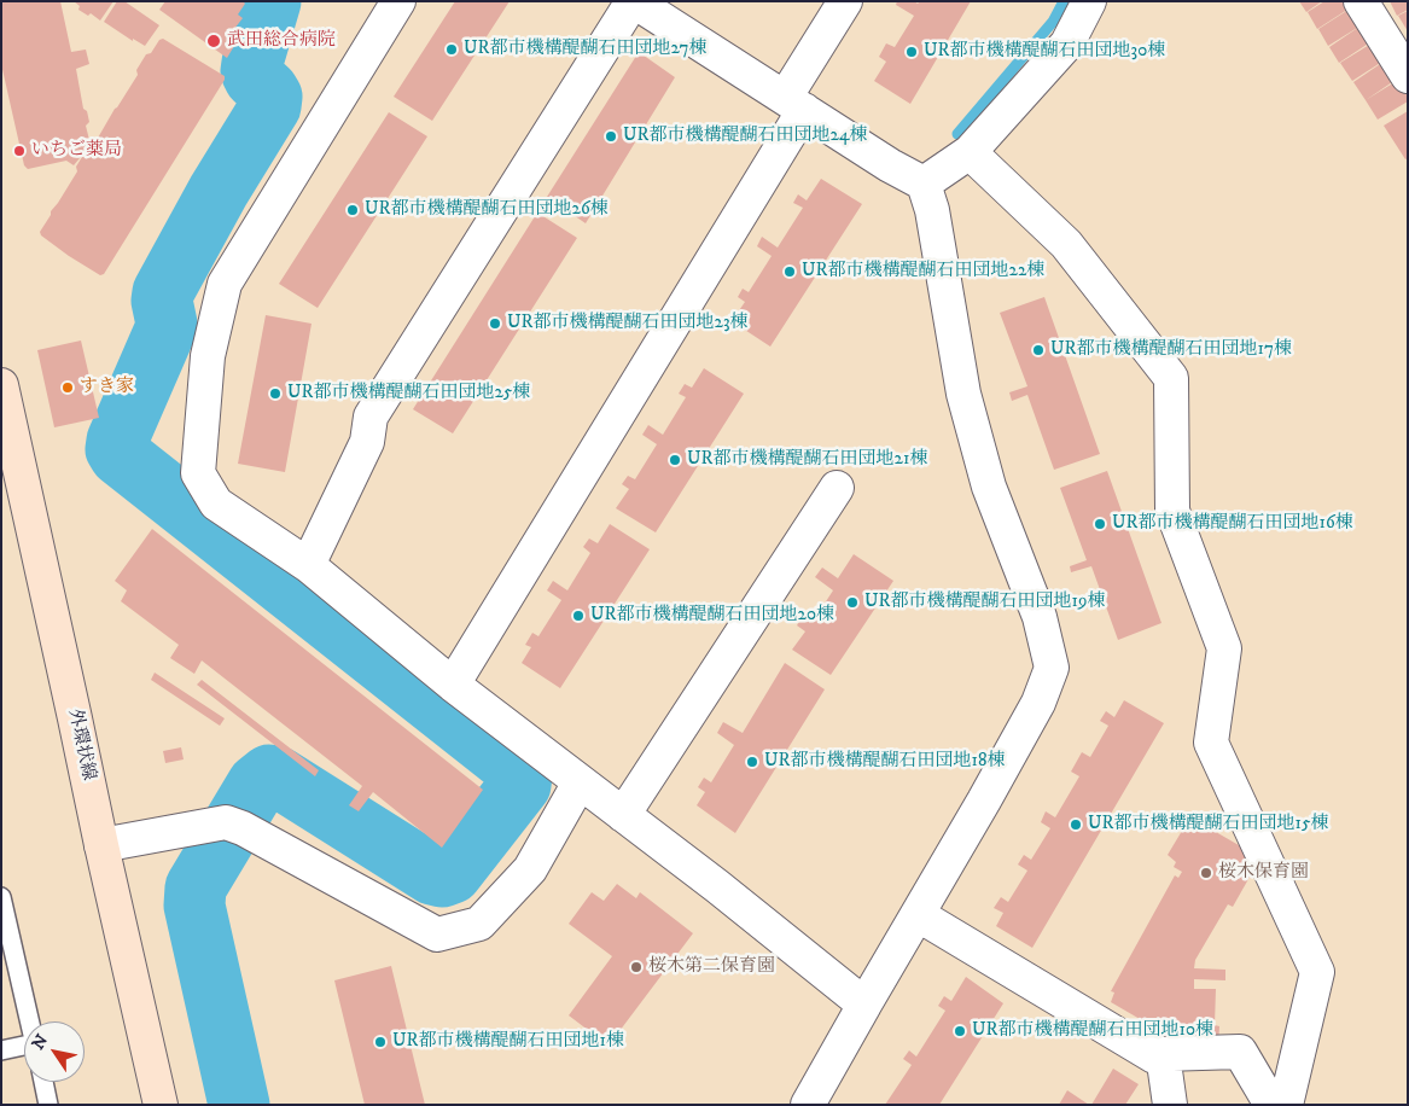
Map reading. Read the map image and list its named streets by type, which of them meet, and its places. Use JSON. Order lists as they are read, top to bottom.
{
  "streets": {
    "street": ["外環状線"]
  },
  "places": [
    "武田総合病院",
    "UR都市機構醍醐石田団地27棟",
    "UR都市機構醍醐石田団地30棟",
    "UR都市機構醍醐石田団地24棟",
    "いちご薬局",
    "UR都市機構醍醐石田団地26棟",
    "UR都市機構醍醐石田団地22棟",
    "UR都市機構醍醐石田団地23棟",
    "UR都市機構醍醐石田団地17棟",
    "すき家",
    "UR都市機構醍醐石田団地25棟",
    "UR都市機構醍醐石田団地21棟",
    "UR都市機構醍醐石田団地16棟",
    "UR都市機構醍醐石田団地19棟",
    "UR都市機構醍醐石田団地20棟",
    "UR都市機構醍醐石田団地18棟",
    "UR都市機構醍醐石田団地15棟",
    "桜木保育園",
    "桜木第二保育園",
    "UR都市機構醍醐石田団地10棟",
    "UR都市機構醍醐石田団地1棟"
  ],
  "north": "top left"
}
